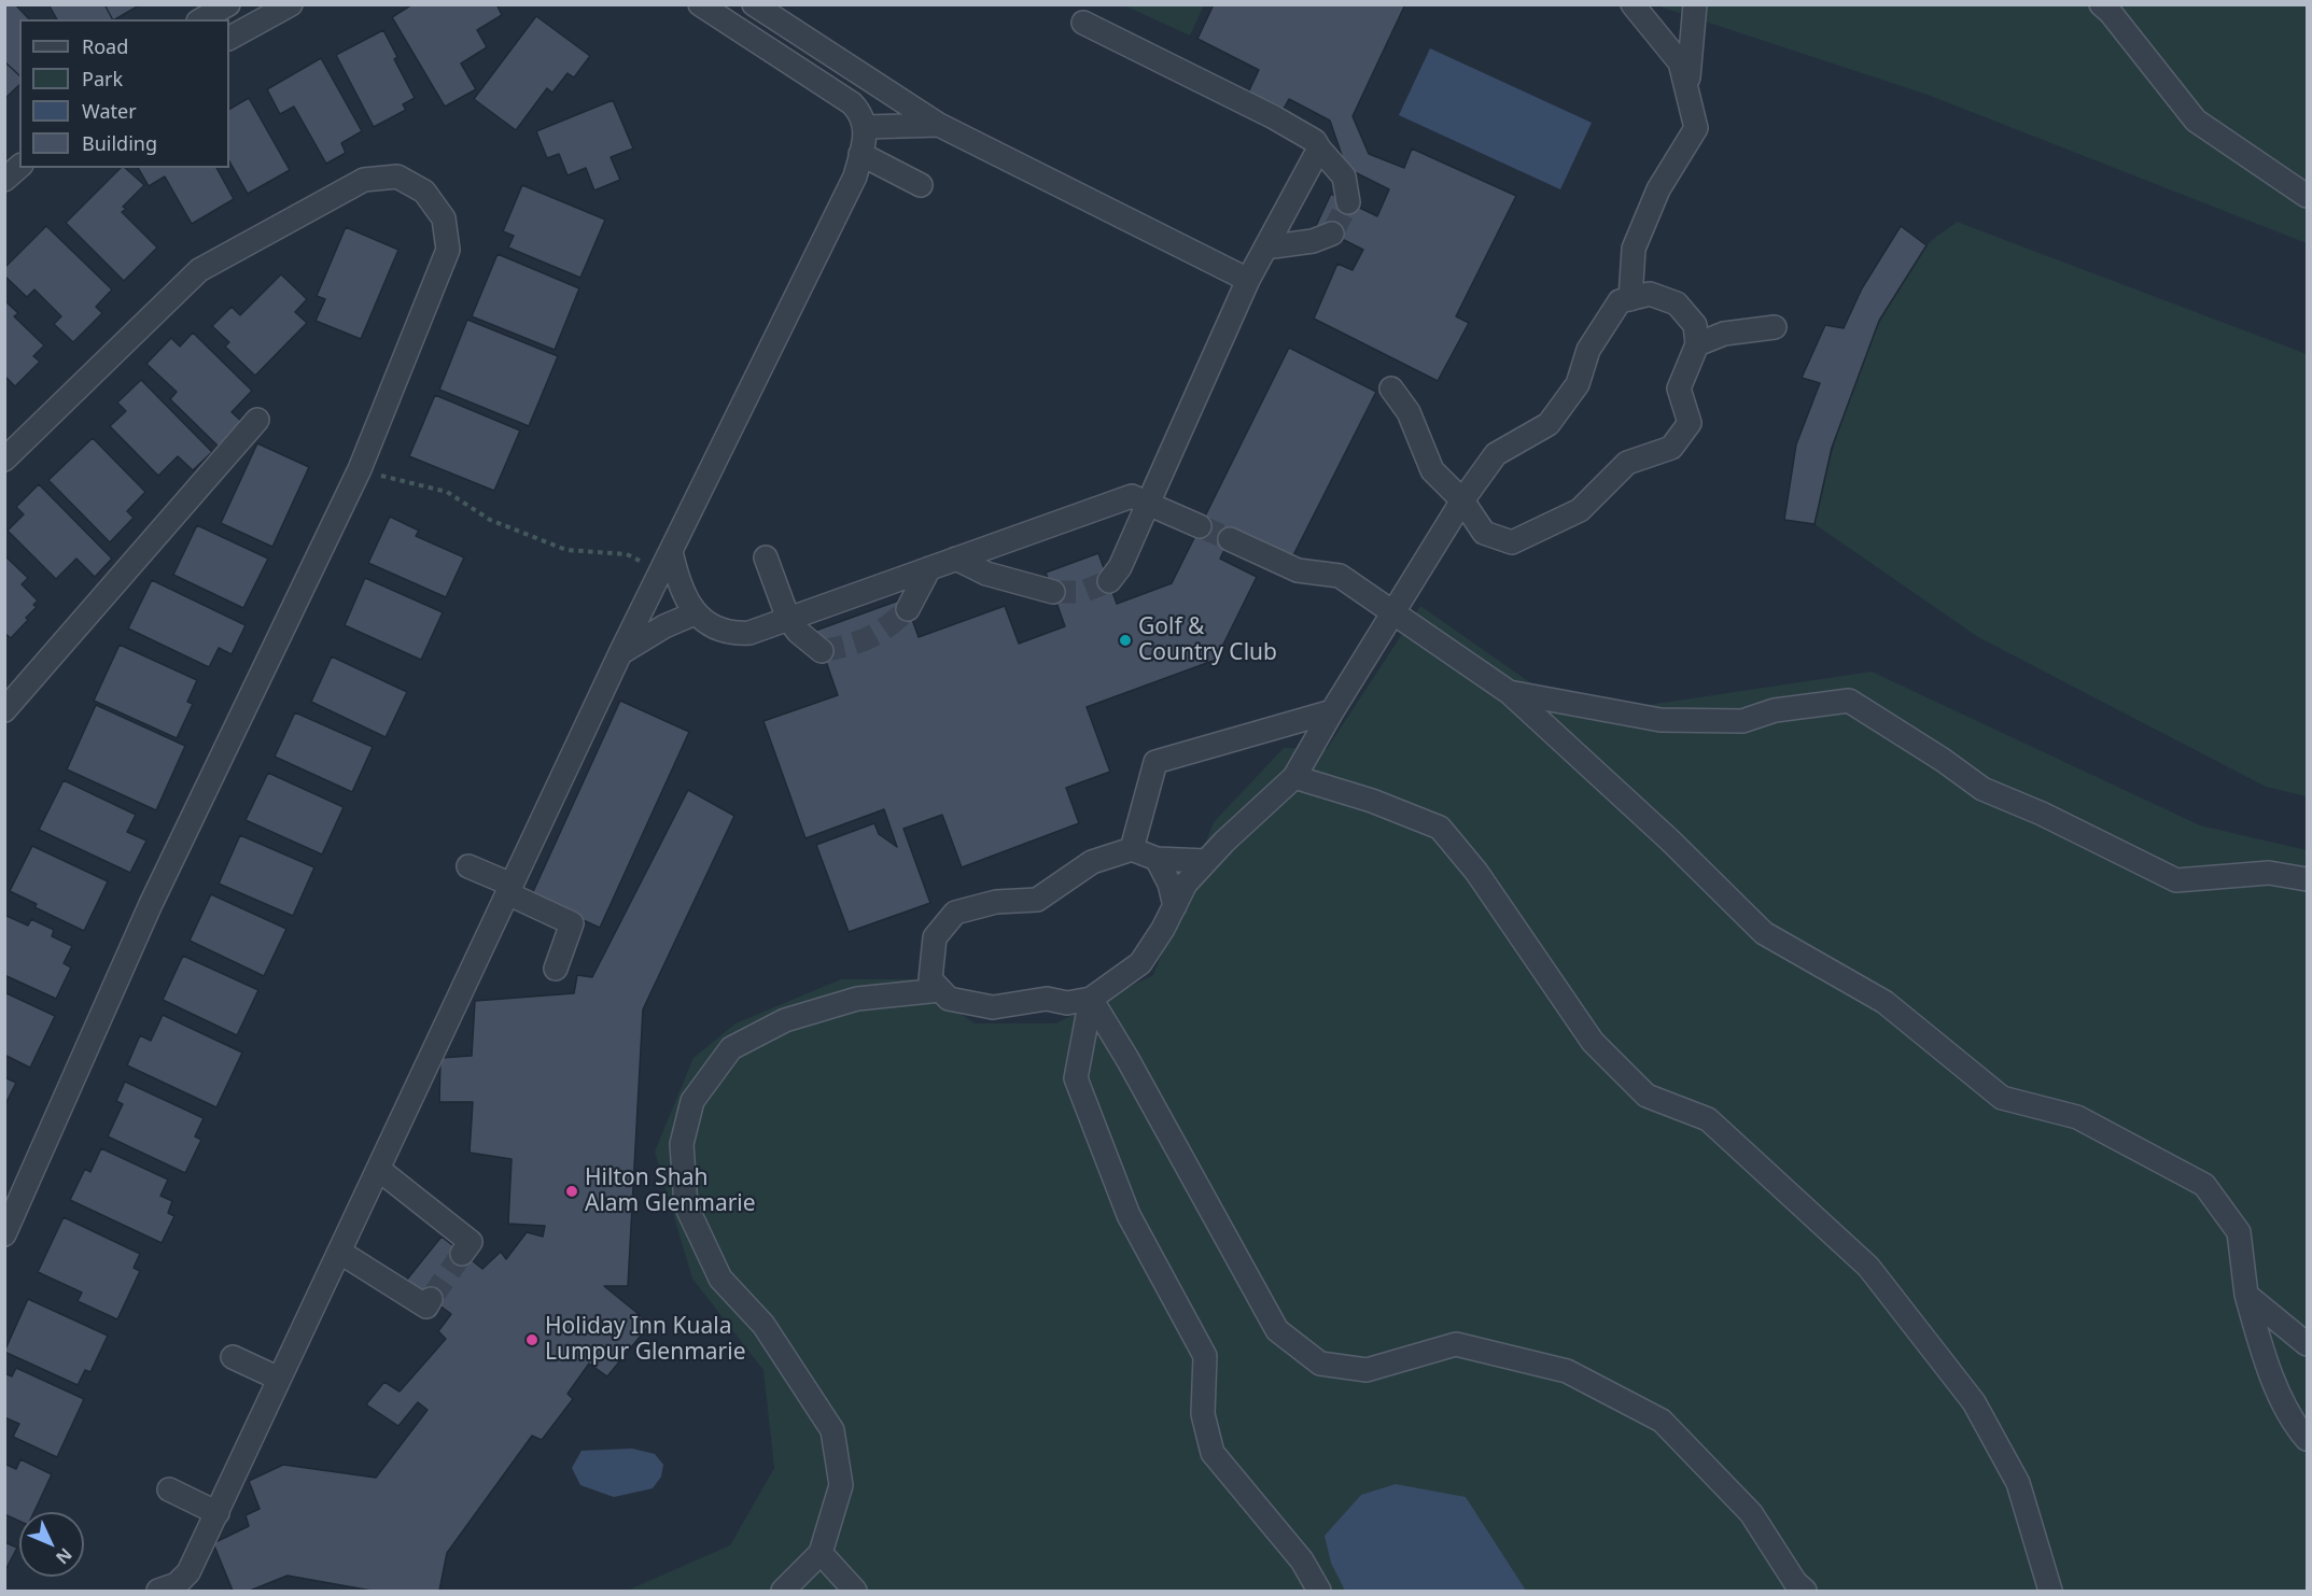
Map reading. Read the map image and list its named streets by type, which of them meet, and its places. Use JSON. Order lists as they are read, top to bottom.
{
  "places": ["Golf & Country Club", "Hilton Shah Alam Glenmarie", "Holiday Inn Kuala Lumpur Glenmarie"],
  "legend": [
    "Road",
    "Park",
    "Water",
    "Building"
  ],
  "north": "bottom right"
}
